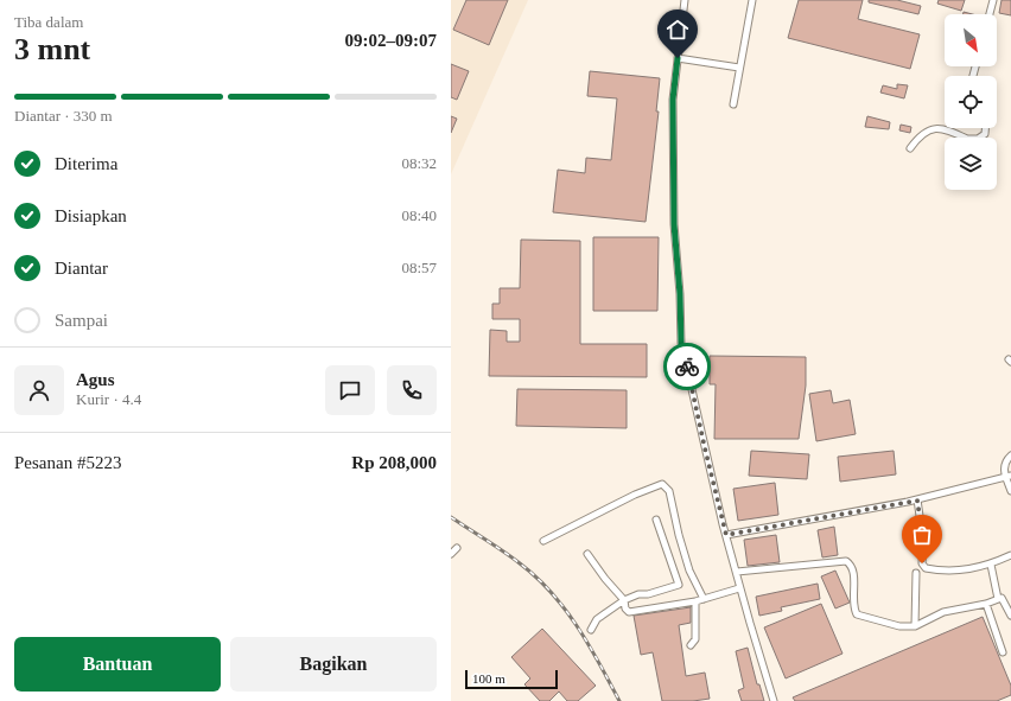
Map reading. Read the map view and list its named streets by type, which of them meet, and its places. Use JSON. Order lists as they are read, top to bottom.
{
  "scale_bar": "100 m",
  "north": "bottom right",
  "page": {
    "heading": ["3 mnt", "Tiba dalam", "09:02–09:07"],
    "panel": [
      "Agus",
      "Kurir · 4.4",
      "Pesanan #5223",
      "Rp 208,000"
    ],
    "bar": "Diantar · 330 m",
    "list": [
      ["Diterima", "08:32"],
      ["Disiapkan", "08:40"],
      ["Diantar", "08:57"],
      "Sampai"
    ],
    "buttons": ["Bantuan", "Bagikan"],
    "scale": "100 m"
  }
}
